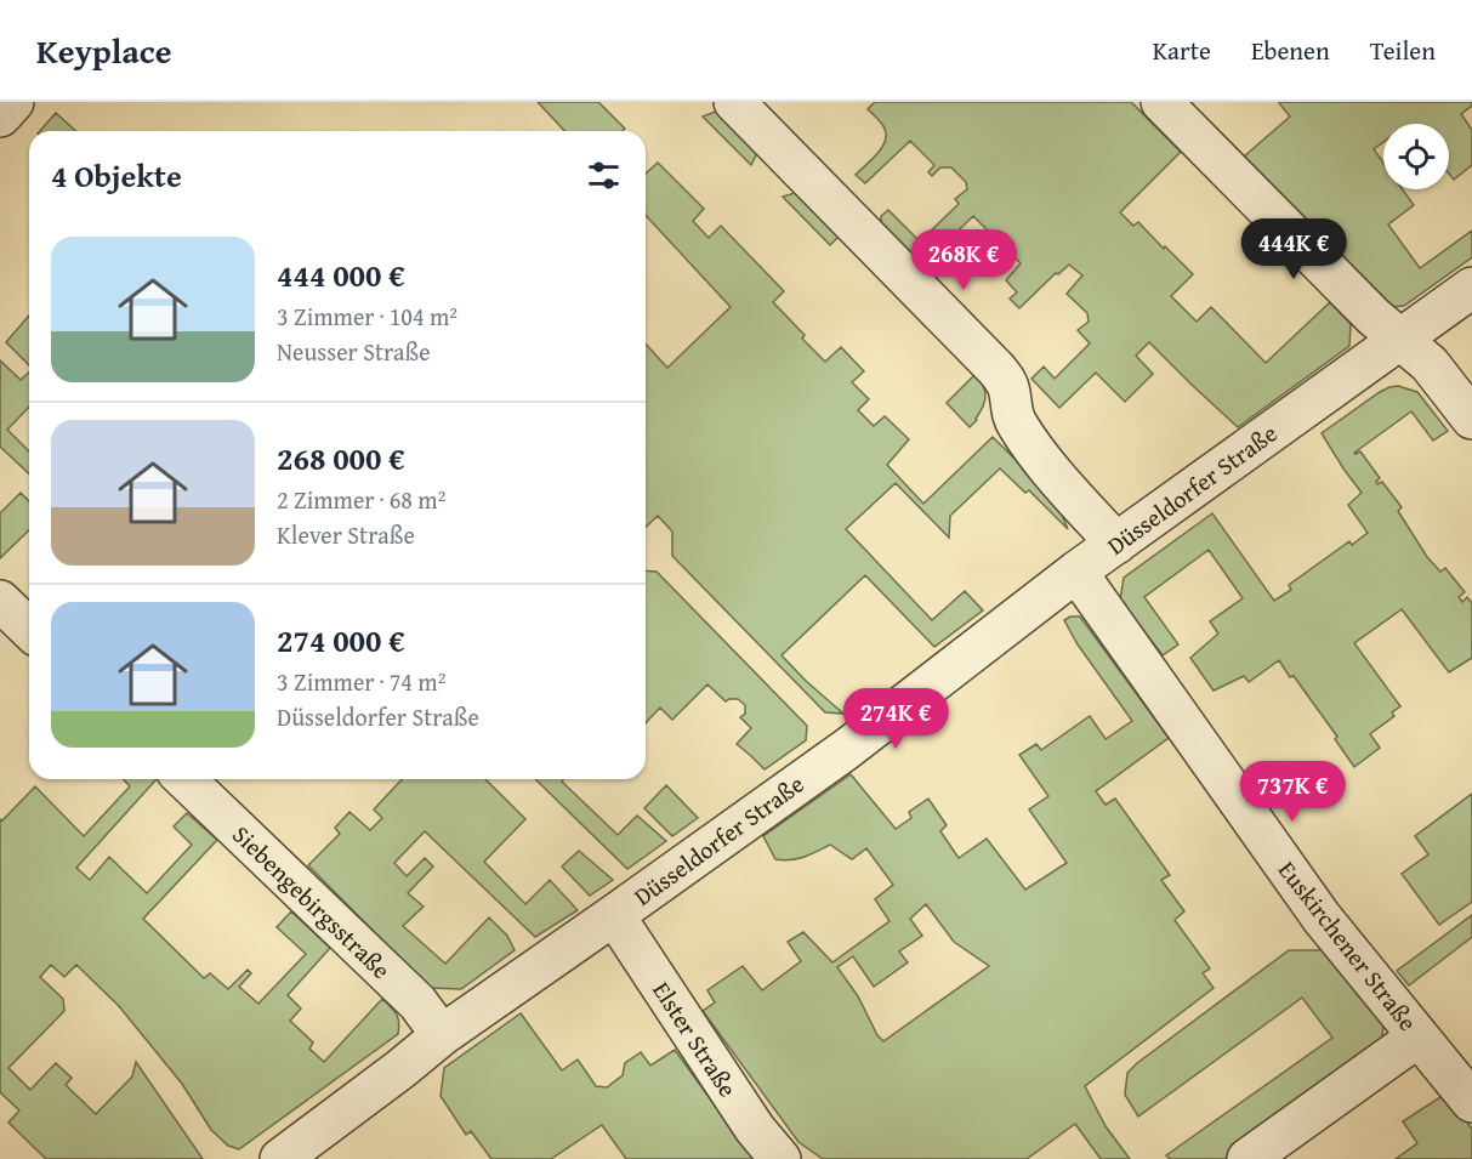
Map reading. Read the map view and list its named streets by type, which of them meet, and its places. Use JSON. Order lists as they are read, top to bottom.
{
  "streets": {
    "street": [
      "Düsseldorfer Straße",
      "Siebengebirgsstraße",
      "Euskirchener Straße",
      "Elster Straße"
    ]
  },
  "crossings": [
    ["Düsseldorfer Straße", "Siebengebirgsstraße"],
    ["Düsseldorfer Straße", "Euskirchener Straße"],
    ["Düsseldorfer Straße", "Elster Straße"]
  ],
  "page": {
    "header": "Keyplace",
    "nav": ["Karte", "Ebenen", "Teilen"],
    "heading": "4 Objekte",
    "price": [
      "444K €",
      "268K €",
      "274K €",
      "737K €"
    ],
    "list": [
      {
        "name": "444 000 €",
        "note": "3 Zimmer · 104 m² · Neusser Straße"
      },
      {
        "name": "268 000 €",
        "note": "2 Zimmer · 68 m² · Klever Straße"
      },
      {
        "name": "274 000 €",
        "note": "3 Zimmer · 74 m² · Düsseldorfer Straße"
      }
    ]
  }
}
